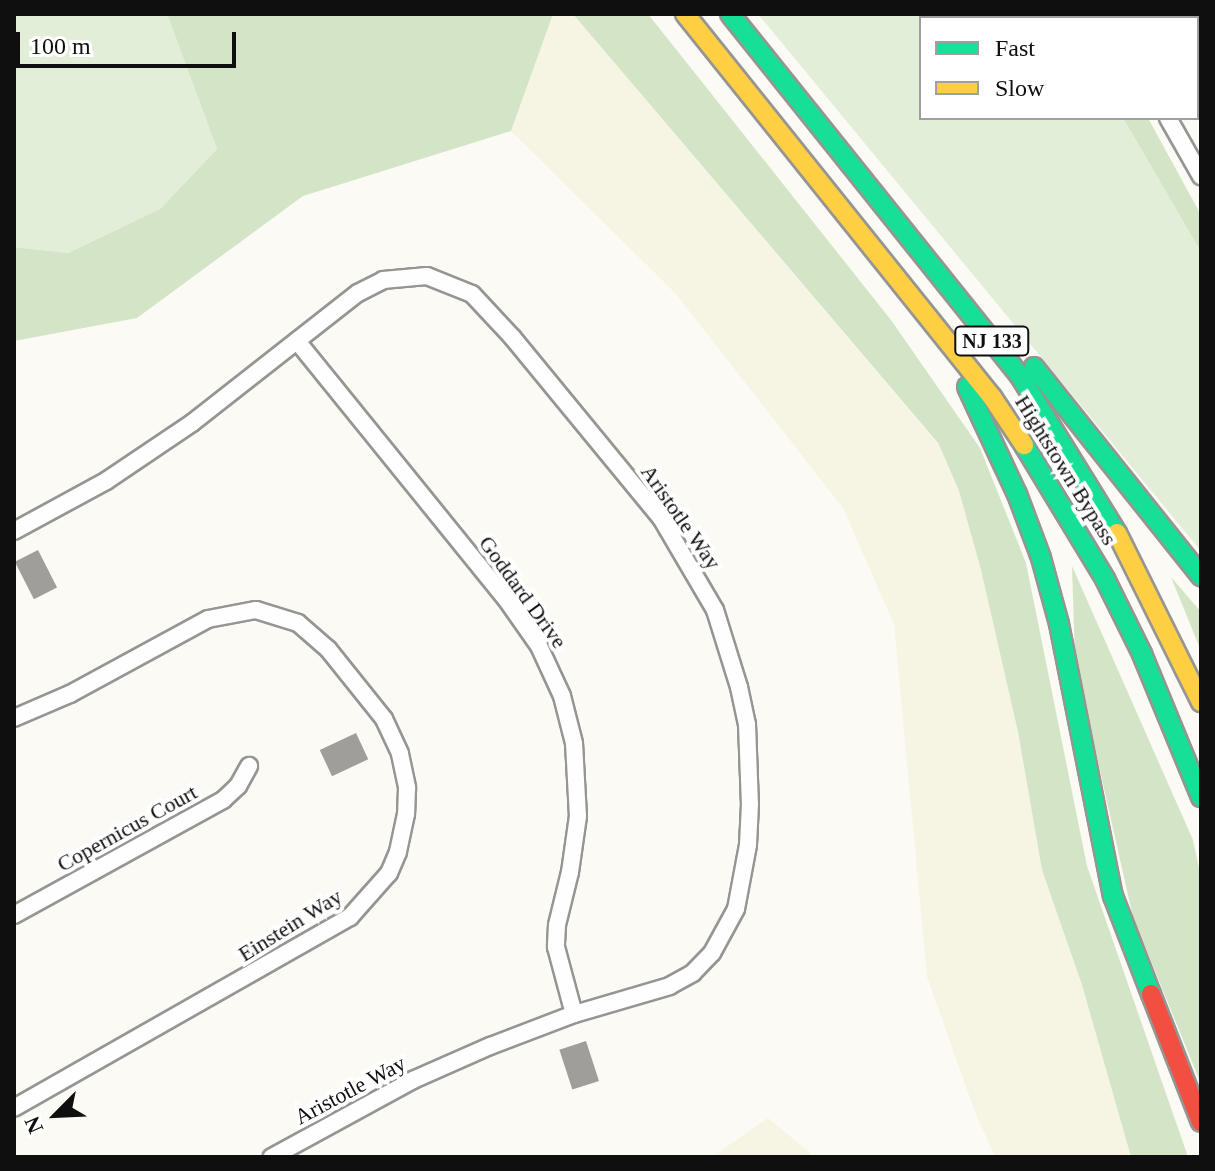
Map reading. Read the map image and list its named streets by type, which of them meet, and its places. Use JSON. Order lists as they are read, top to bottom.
{
  "streets": {
    "highway": ["NJ 133", "Hightstown Bypass"],
    "street": [
      "Aristotle Way",
      "Goddard Drive",
      "Copernicus Court",
      "Einstein Way"
    ]
  },
  "crossings": [
    ["Aristotle Way", "Goddard Drive"]
  ],
  "legend": ["Fast", "Slow"],
  "scale_bar": "100 m",
  "north": "bottom left"
}
